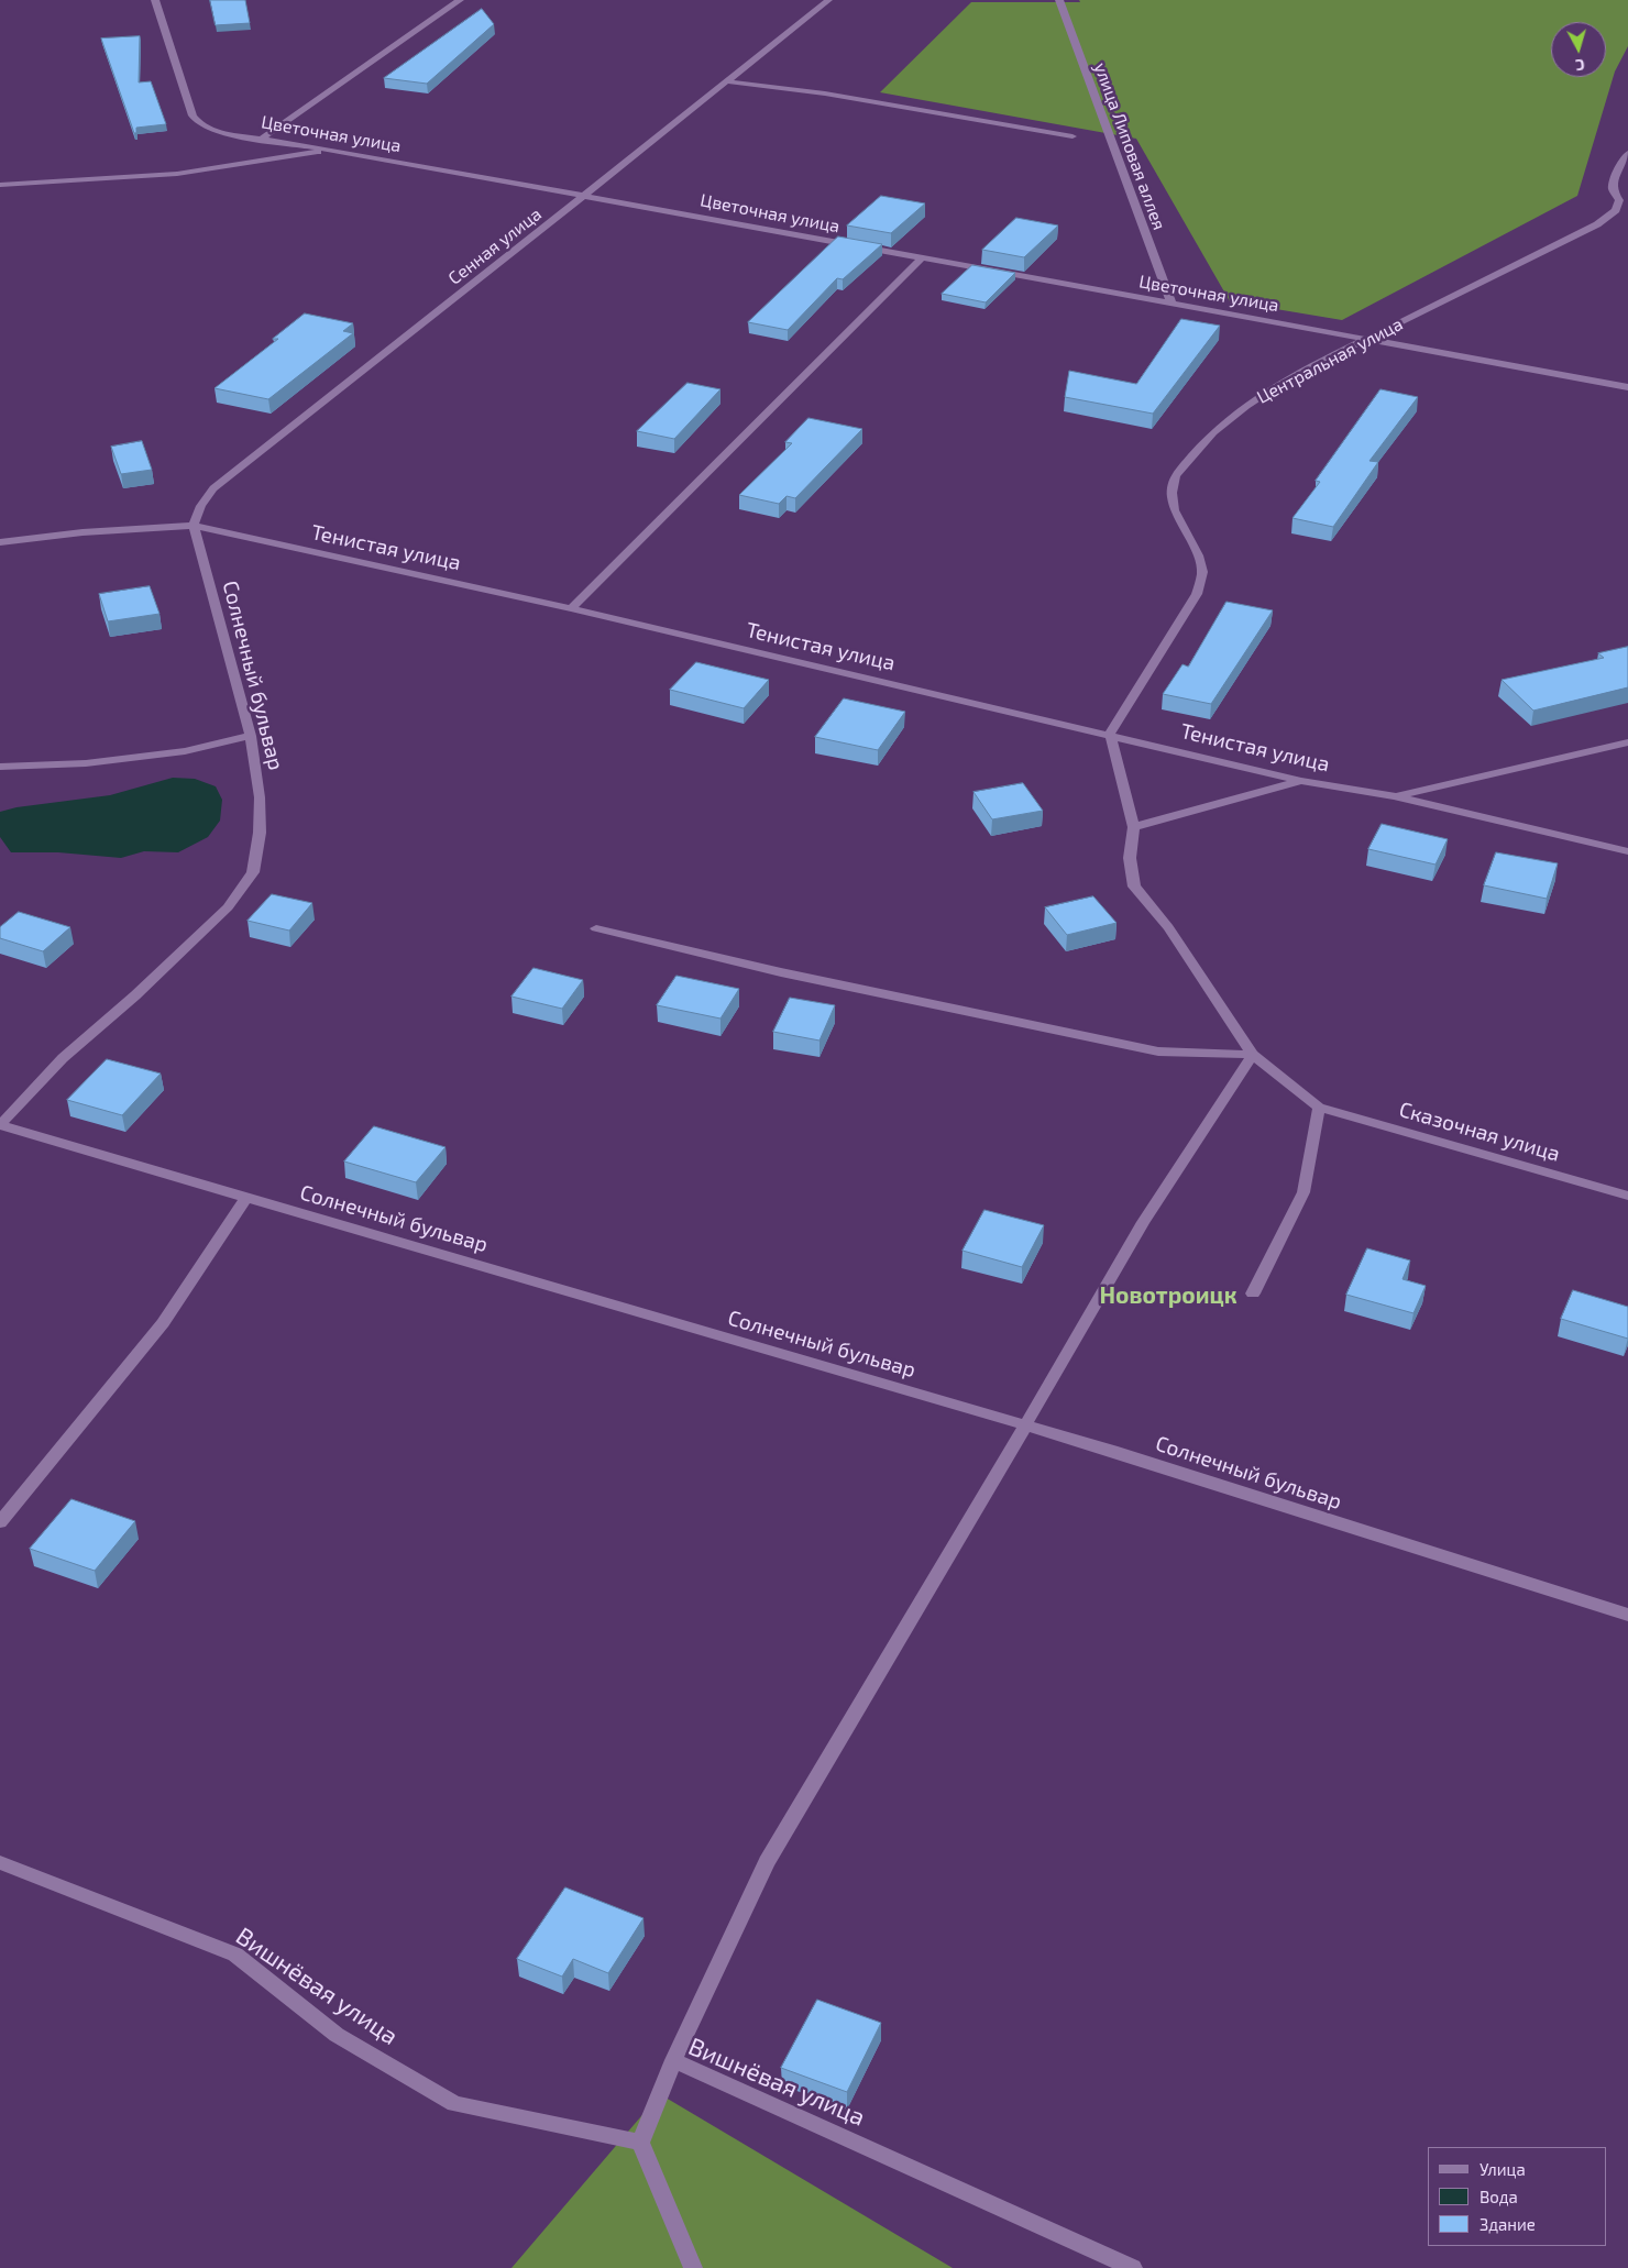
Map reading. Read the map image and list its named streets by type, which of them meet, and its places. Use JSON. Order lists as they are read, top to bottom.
{
  "streets": {
    "street": [
      "Цветочная улица",
      "улица Липовая аллея",
      "Сенная улица",
      "Центральная улица",
      "Тенистая улица",
      "Солнечный бульвар",
      "Сказочная улица",
      "Вишнёвая улица"
    ]
  },
  "crossings": [
    ["Цветочная улица", "улица Липовая аллея"],
    ["Цветочная улица", "Сенная улица"],
    ["Цветочная улица", "Центральная улица"],
    ["Сенная улица", "Тенистая улица"],
    ["Сенная улица", "Солнечный бульвар"],
    ["Центральная улица", "Тенистая улица"],
    ["Тенистая улица", "Солнечный бульвар"]
  ],
  "districts": ["Новотроицк"],
  "legend": ["Улица", "Вода", "Здание"],
  "north": "bottom"
}
